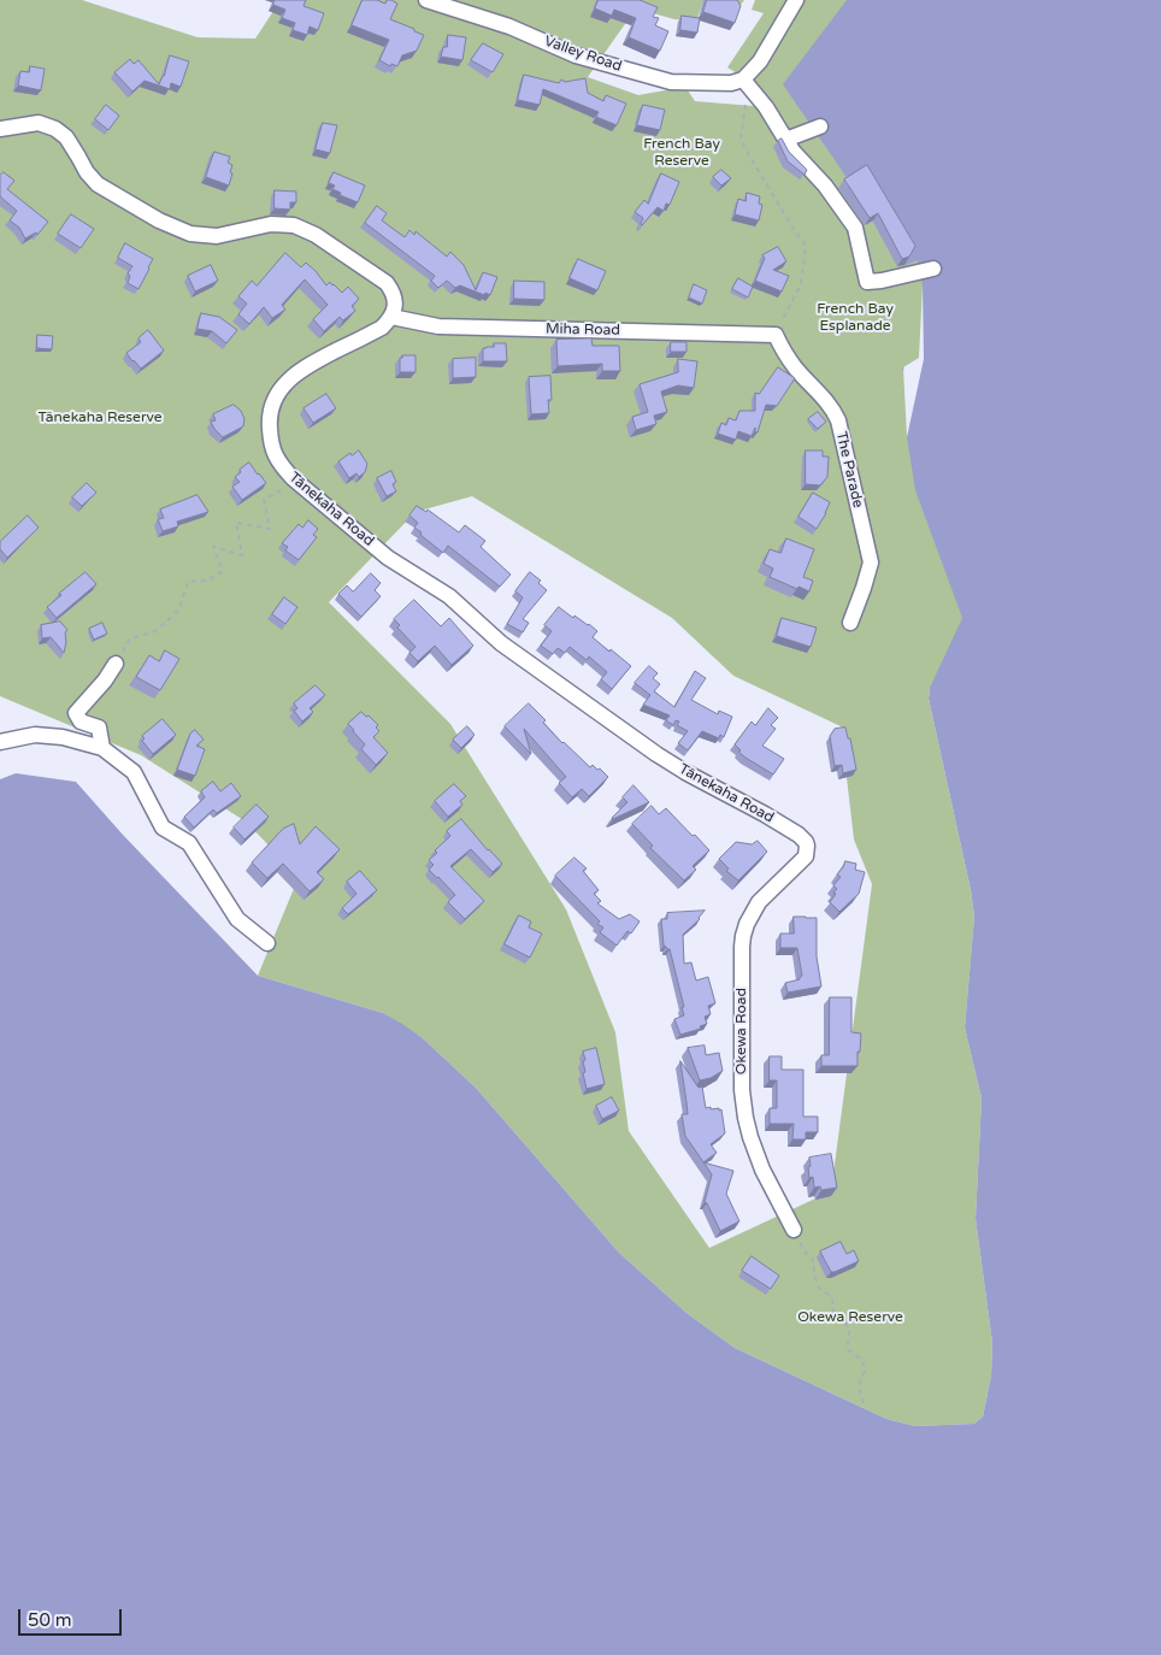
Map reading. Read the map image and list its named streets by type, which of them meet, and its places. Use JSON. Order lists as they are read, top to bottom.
{
  "streets": {
    "street": [
      "Valley Road",
      "Miha Road",
      "The Parade",
      "Tānekaha Road",
      "Okewa Road"
    ]
  },
  "crossings": [
    ["Miha Road", "The Parade"],
    ["Miha Road", "Tānekaha Road"],
    ["Tānekaha Road", "Okewa Road"]
  ],
  "parks": [
    "French Bay Reserve",
    "French Bay Esplanade",
    "Tānekaha Reserve",
    "Okewa Reserve"
  ],
  "scale_bar": "50 m"
}
